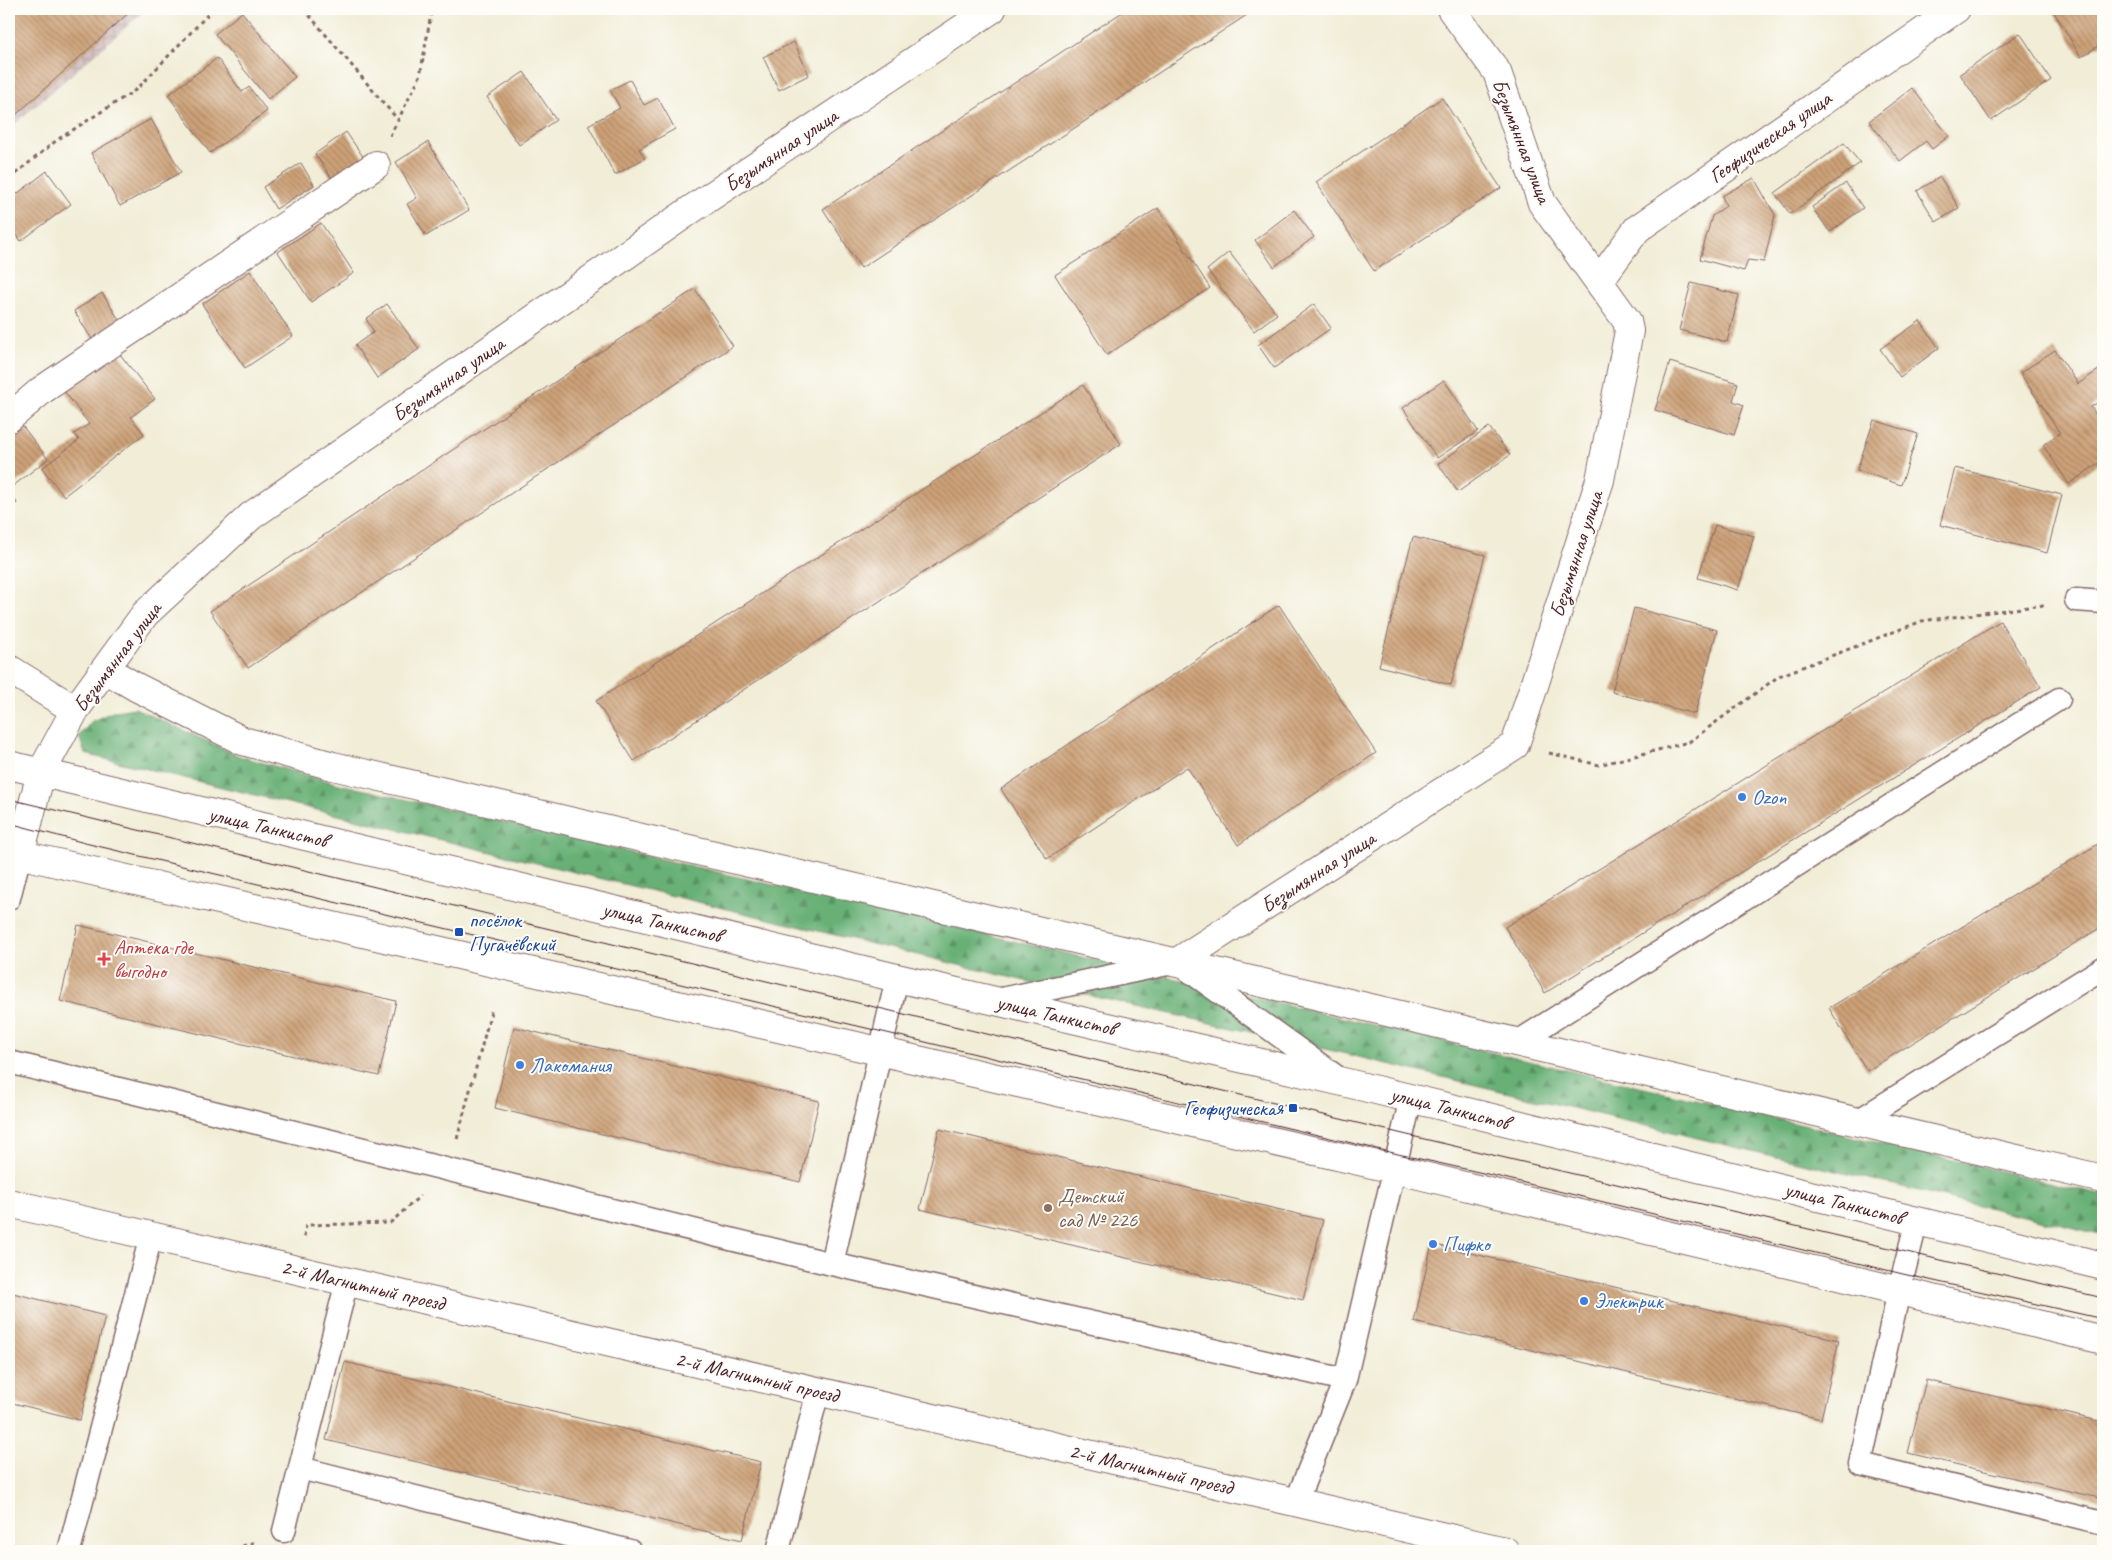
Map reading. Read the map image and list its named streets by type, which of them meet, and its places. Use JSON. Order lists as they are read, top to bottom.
{
  "streets": {
    "street": [
      "Геофизическая улица",
      "Безымянная улица",
      "улица Танкистов",
      "2-й Магнитный проезд"
    ]
  },
  "crossings": [
    ["Геофизическая улица", "Безымянная улица"],
    ["Безымянная улица", "улица Танкистов"]
  ],
  "places": {
    "other": [
      "Ozon",
      "Лакомания",
      "Детский сад № 226",
      "Пифко",
      "Электрик"
    ],
    "transit": ["посёлок Пугачёвский", "Геофизическая"],
    "health": ["Аптека где выгодно"]
  }
}
